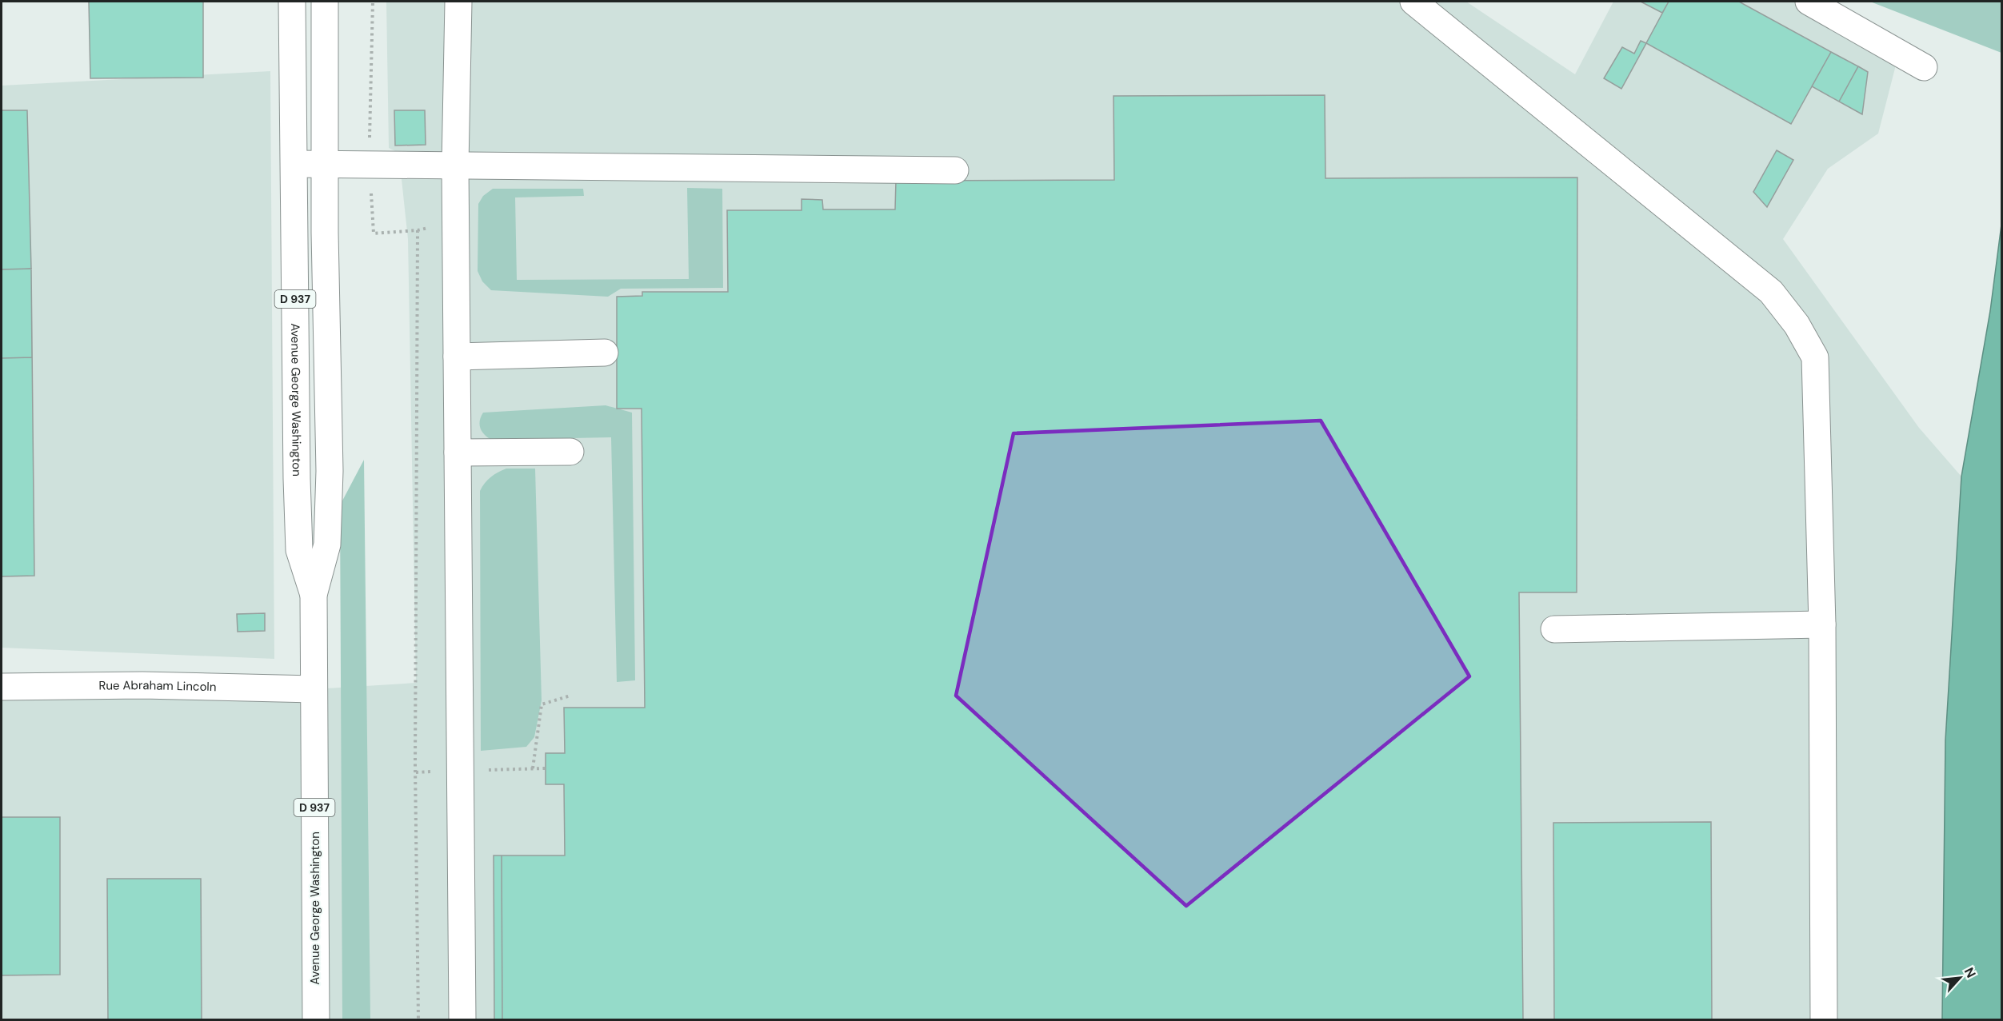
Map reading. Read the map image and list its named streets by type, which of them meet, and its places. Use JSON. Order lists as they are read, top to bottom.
{
  "streets": {
    "main road": ["D 937", "Avenue George Washington", "Rue Abraham Lincoln"]
  },
  "crossings": [
    ["Avenue George Washington", "Rue Abraham Lincoln"]
  ],
  "north": "top right"
}
